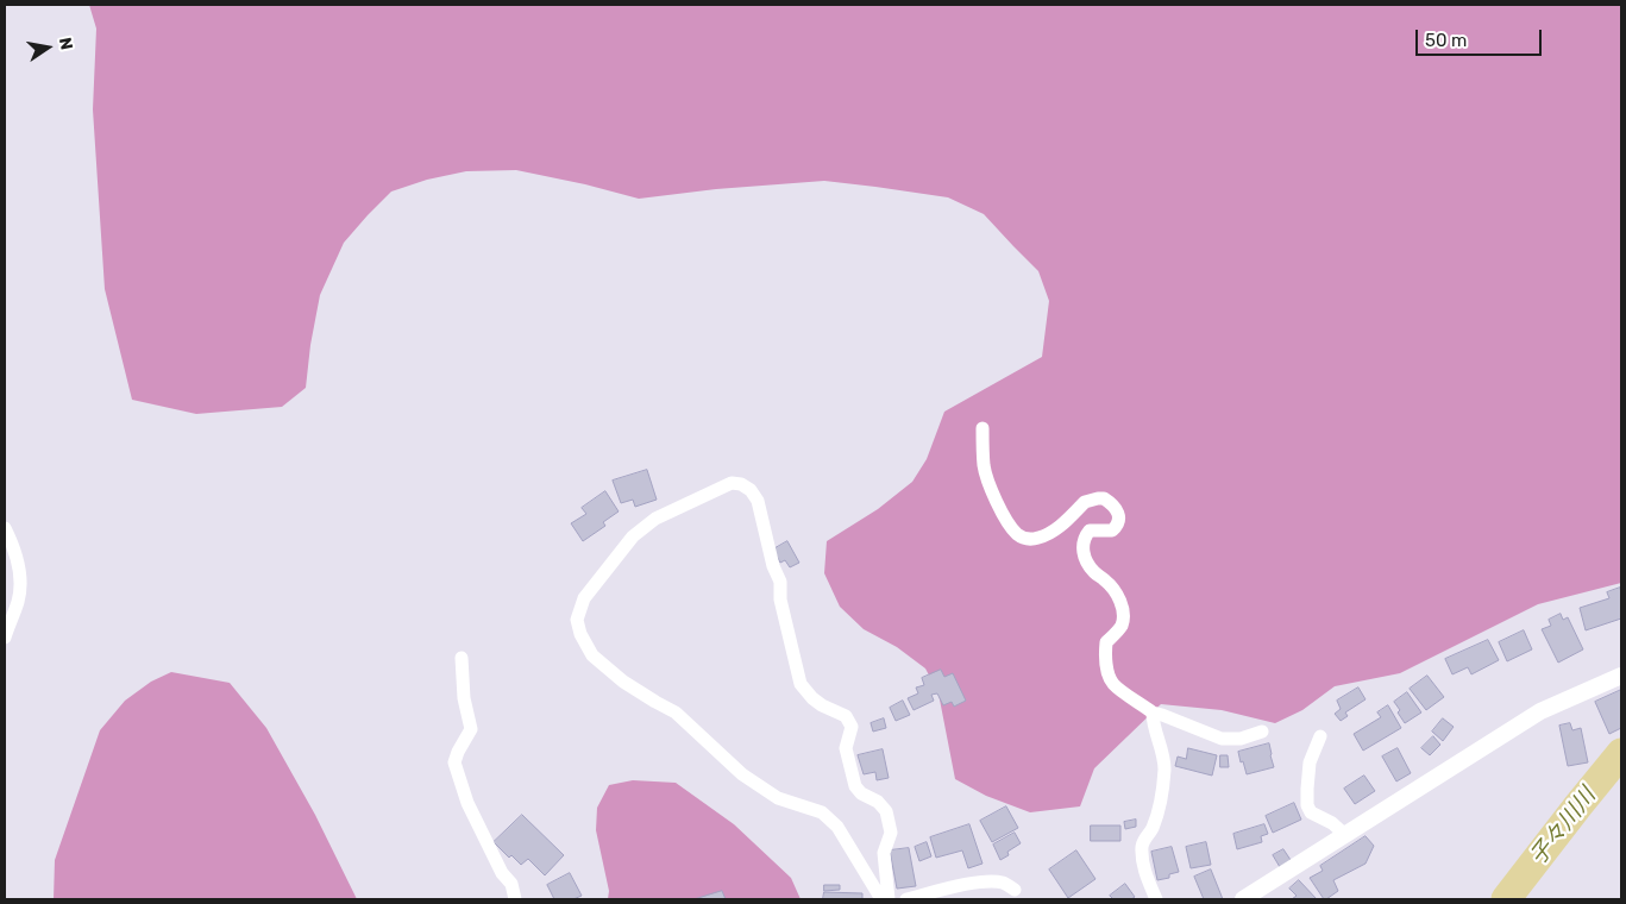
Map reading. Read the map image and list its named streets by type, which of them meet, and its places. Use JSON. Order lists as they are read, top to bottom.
{
  "water": ["子々川川"],
  "scale_bar": "50 m",
  "north": "right"
}
